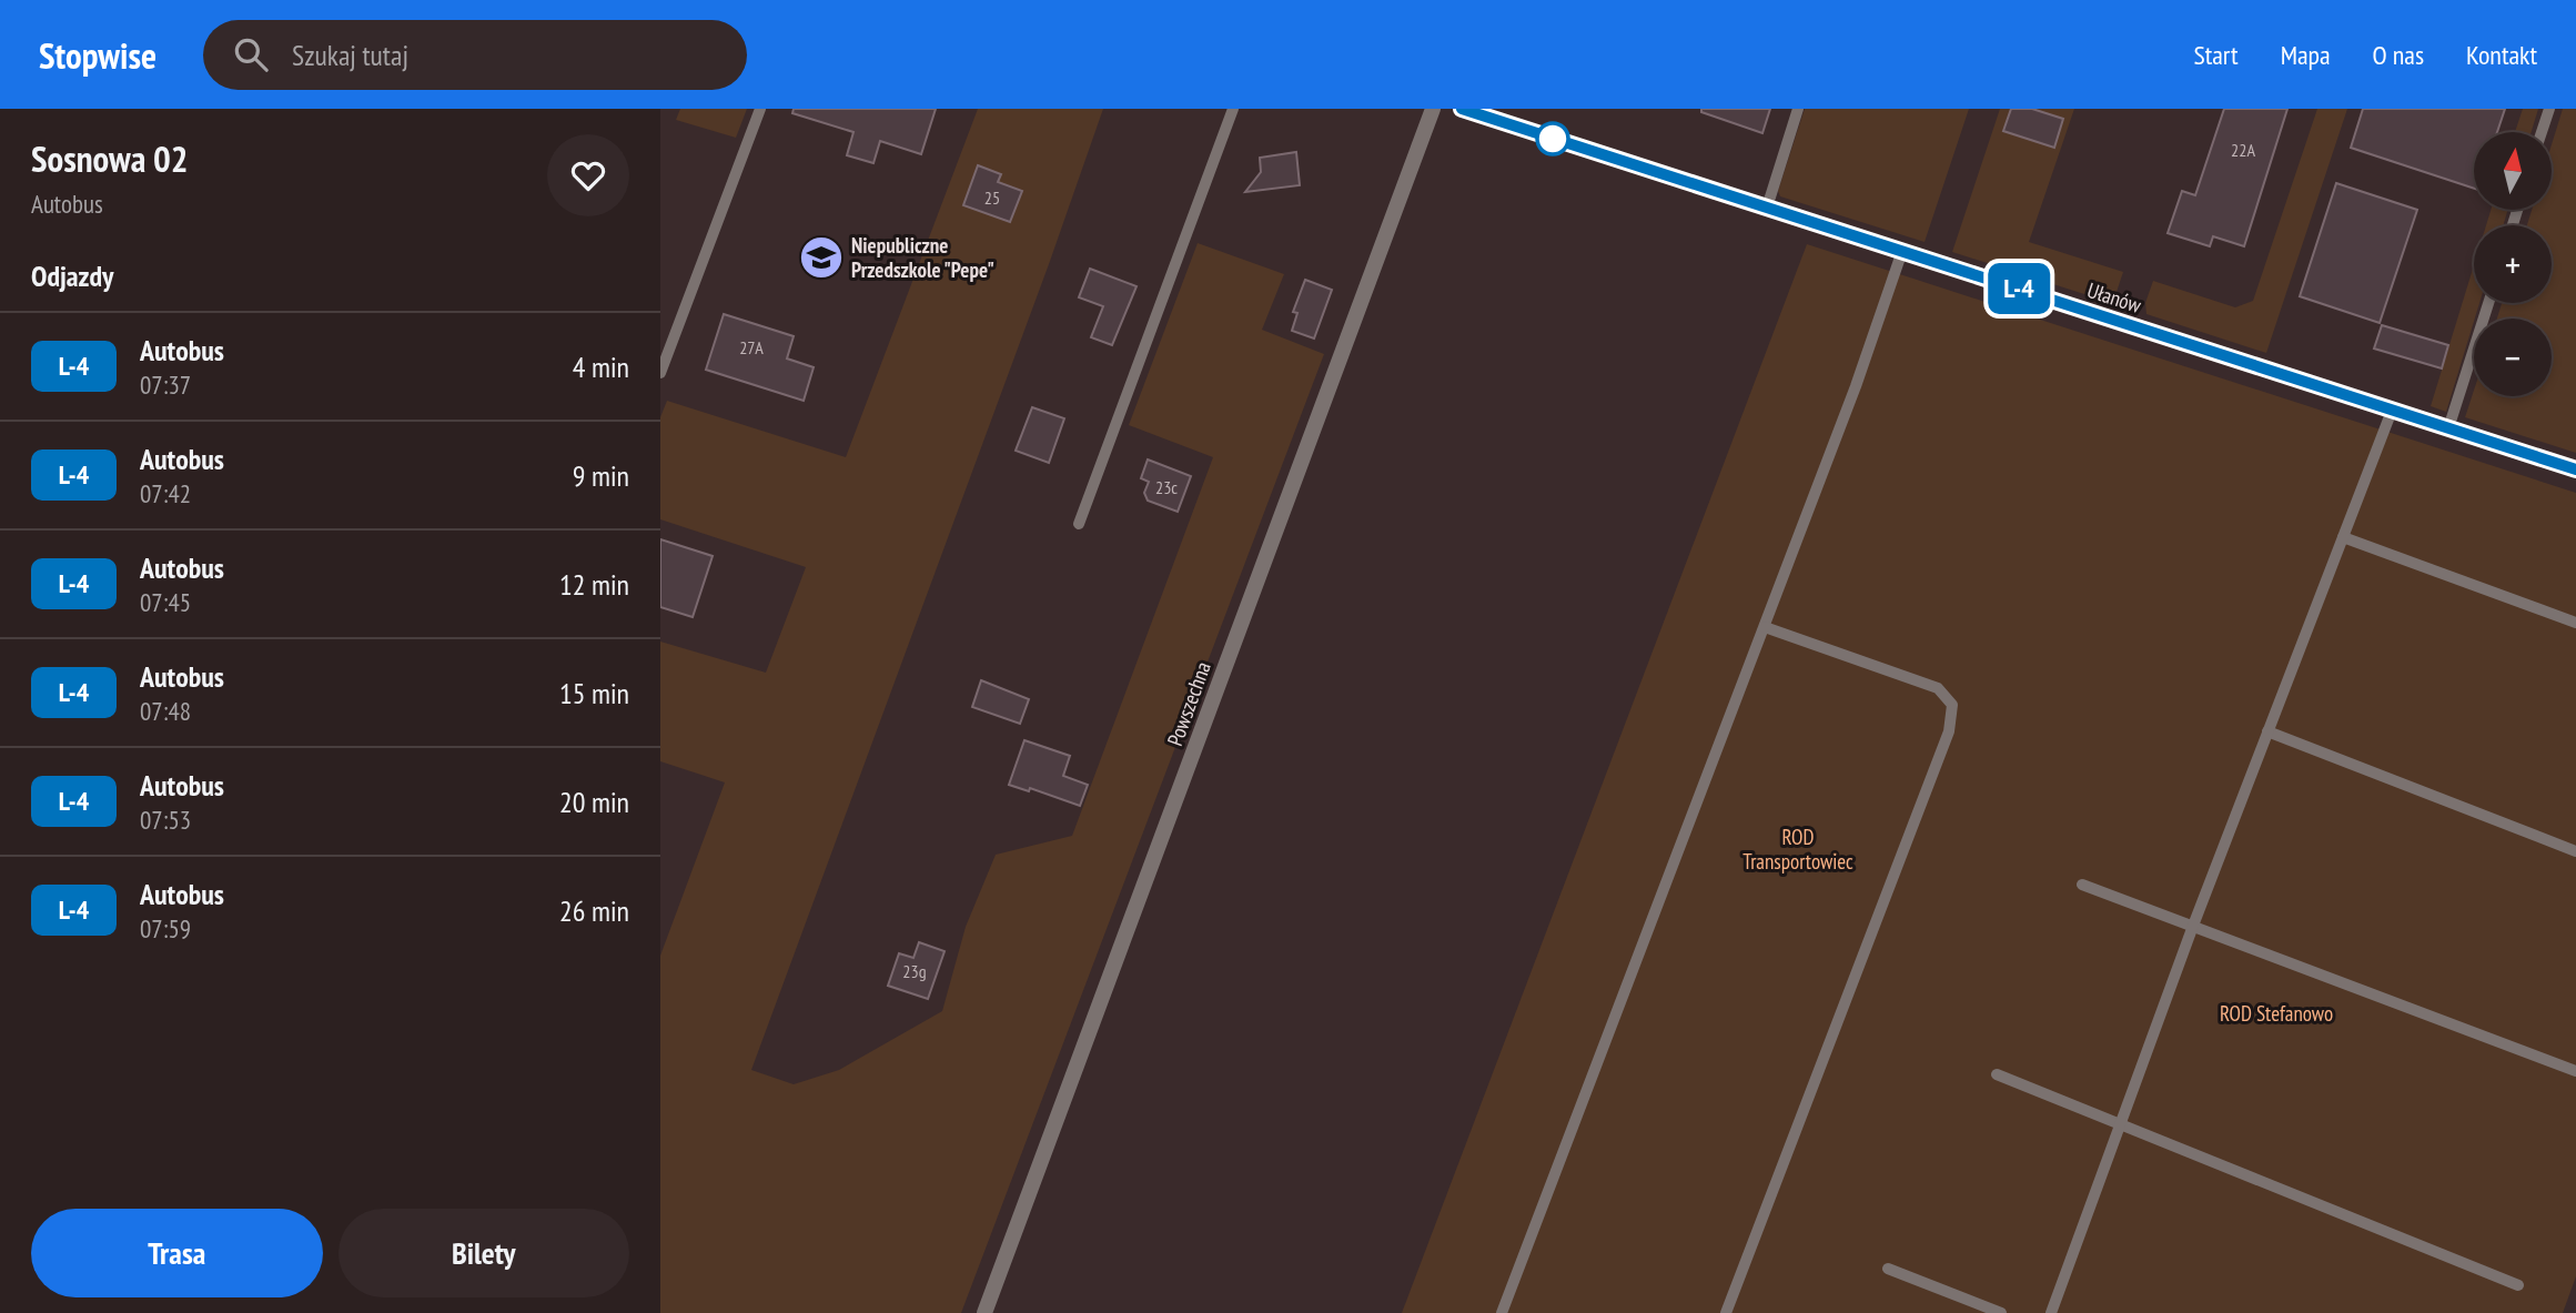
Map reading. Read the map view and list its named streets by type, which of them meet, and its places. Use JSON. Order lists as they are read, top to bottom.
{
  "streets": {
    "street": ["Ułanów", "Powszechna"]
  },
  "parks": ["ROD Transportowiec", "ROD Stefanowo"],
  "places": {
    "school or university": ["Niepubliczne Przedszkole \"Pepe\""]
  },
  "lines": ["bus line L-4"],
  "house_numbers": [
    "22A",
    "25",
    "27A",
    "23c",
    "23g"
  ],
  "north": "top",
  "page": {
    "header": "Stopwise",
    "search": "Szukaj tutaj",
    "nav": [
      "Start",
      "Mapa",
      "O nas",
      "Kontakt"
    ],
    "heading": [
      ["Sosnowa 02", "Autobus"],
      "Odjazdy"
    ],
    "on_map": "L-4",
    "map_buttons": ["+", "−"],
    "list": [
      {
        "mark": "L-4",
        "name": "Autobus",
        "note": "07:37",
        "value": "4 min"
      },
      {
        "mark": "L-4",
        "name": "Autobus",
        "note": "07:42",
        "value": "9 min"
      },
      {
        "mark": "L-4",
        "name": "Autobus",
        "note": "07:45",
        "value": "12 min"
      },
      {
        "mark": "L-4",
        "name": "Autobus",
        "note": "07:48",
        "value": "15 min"
      },
      {
        "mark": "L-4",
        "name": "Autobus",
        "note": "07:53",
        "value": "20 min"
      },
      {
        "mark": "L-4",
        "name": "Autobus",
        "note": "07:59",
        "value": "26 min"
      }
    ],
    "buttons": ["Trasa", "Bilety"]
  }
}
